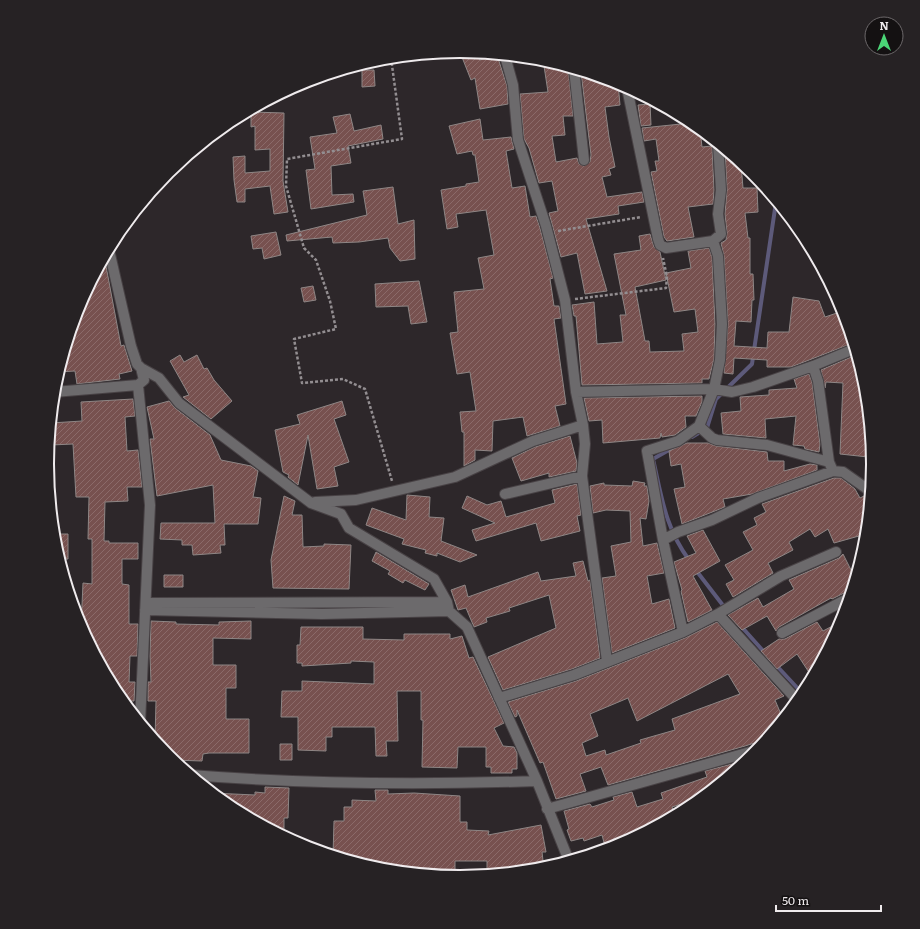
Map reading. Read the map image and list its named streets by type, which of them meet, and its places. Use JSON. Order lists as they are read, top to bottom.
{
  "scale_bar": "50 m",
  "north": "top"
}
